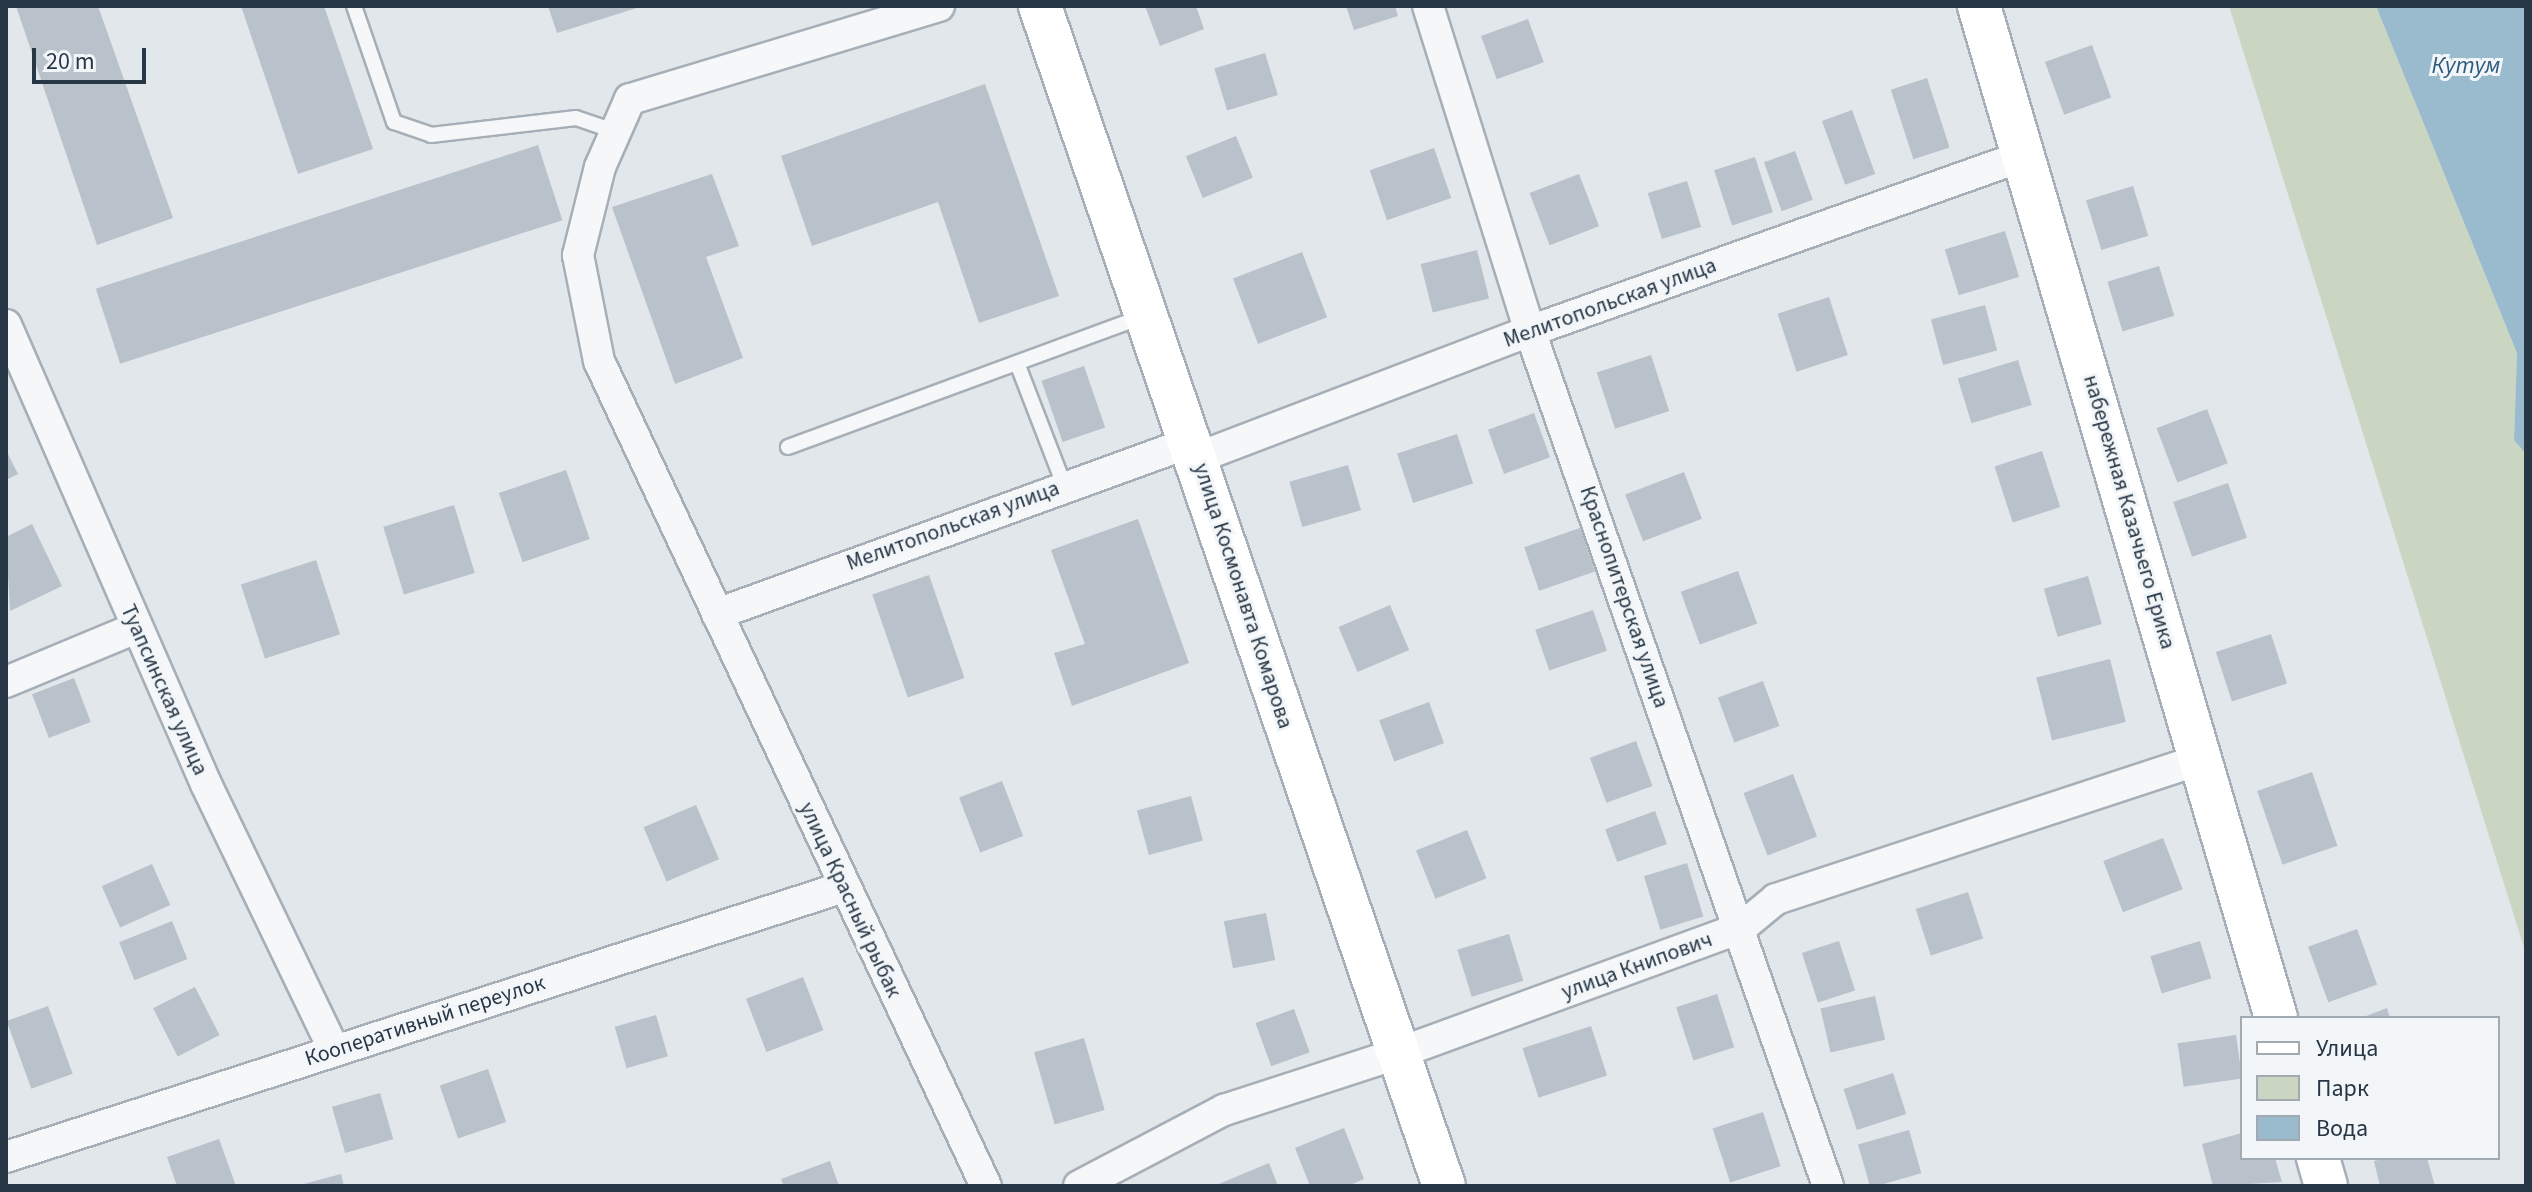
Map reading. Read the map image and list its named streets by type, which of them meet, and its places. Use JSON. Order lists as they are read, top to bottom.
{
  "streets": {
    "main road": ["набережная Казачьего Ерика", "улица Космонавта Комарова"],
    "street": [
      "Мелитопольская улица",
      "Краснопитерская улица",
      "Туапсинская улица",
      "улица Красный рыбак",
      "улица Книпович",
      "Кооперативный переулок"
    ]
  },
  "crossings": [
    ["Мелитопольская улица", "набережная Казачьего Ерика"],
    ["Мелитопольская улица", "улица Космонавта Комарова"],
    ["Мелитопольская улица", "Краснопитерская улица"],
    ["Мелитопольская улица", "улица Красный рыбак"],
    ["набережная Казачьего Ерика", "улица Книпович"],
    ["улица Космонавта Комарова", "улица Книпович"],
    ["Краснопитерская улица", "улица Книпович"],
    ["Туапсинская улица", "Кооперативный переулок"],
    ["улица Красный рыбак", "Кооперативный переулок"]
  ],
  "water": ["Кутум"],
  "legend": ["Улица", "Парк", "Вода"],
  "scale_bar": "20 m"
}
